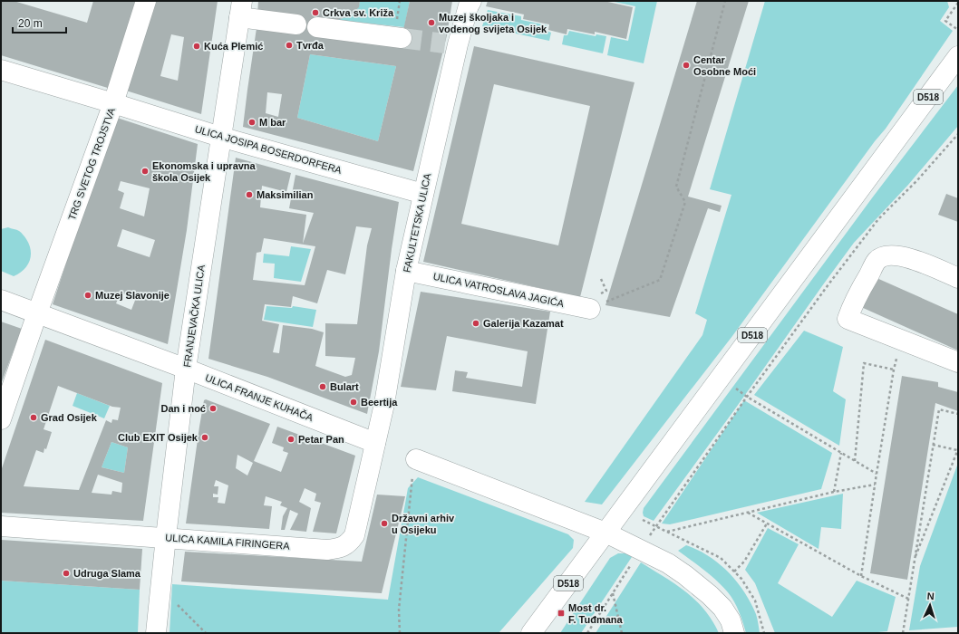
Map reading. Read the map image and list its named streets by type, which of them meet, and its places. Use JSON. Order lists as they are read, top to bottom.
{
  "streets": {
    "street": [
      "D518",
      "ULICA JOSIPA BOSERDORFERA",
      "TRG SVETOG TROJSTVA",
      "FAKULTETSKA ULICA",
      "ULICA VATROSLAVA JAGIĆA",
      "FRANJEVAČKA ULICA",
      "ULICA FRANJE KUHAČA",
      "ULICA KAMILA FIRINGERA"
    ]
  },
  "crossings": [
    ["ULICA JOSIPA BOSERDORFERA", "TRG SVETOG TROJSTVA"],
    ["ULICA JOSIPA BOSERDORFERA", "FAKULTETSKA ULICA"],
    ["ULICA JOSIPA BOSERDORFERA", "FRANJEVAČKA ULICA"],
    ["TRG SVETOG TROJSTVA", "ULICA FRANJE KUHAČA"],
    ["FAKULTETSKA ULICA", "ULICA VATROSLAVA JAGIĆA"],
    ["FAKULTETSKA ULICA", "ULICA FRANJE KUHAČA"],
    ["FAKULTETSKA ULICA", "ULICA KAMILA FIRINGERA"],
    ["FRANJEVAČKA ULICA", "ULICA FRANJE KUHAČA"],
    ["FRANJEVAČKA ULICA", "ULICA KAMILA FIRINGERA"],
    ["ULICA FRANJE KUHAČA", "ULICA KAMILA FIRINGERA"]
  ],
  "places": {
    "other": [
      "Crkva sv. Križa",
      "Muzej školjaka i vodenog svijeta Osijek",
      "Tvrđa",
      "Kuća Plemić",
      "Centar Osobne Moći",
      "M bar",
      "Ekonomska i upravna škola Osijek",
      "Maksimilian",
      "Muzej Slavonije",
      "Galerija Kazamat",
      "Bulart",
      "Beertija",
      "Dan i noć",
      "Grad Osijek",
      "Club EXIT Osijek",
      "Petar Pan",
      "Državni arhiv u Osijeku",
      "Udruga Slama"
    ],
    "transit": ["Most dr. F. Tuđmana"]
  },
  "scale_bar": "20 m",
  "north": "top"
}
